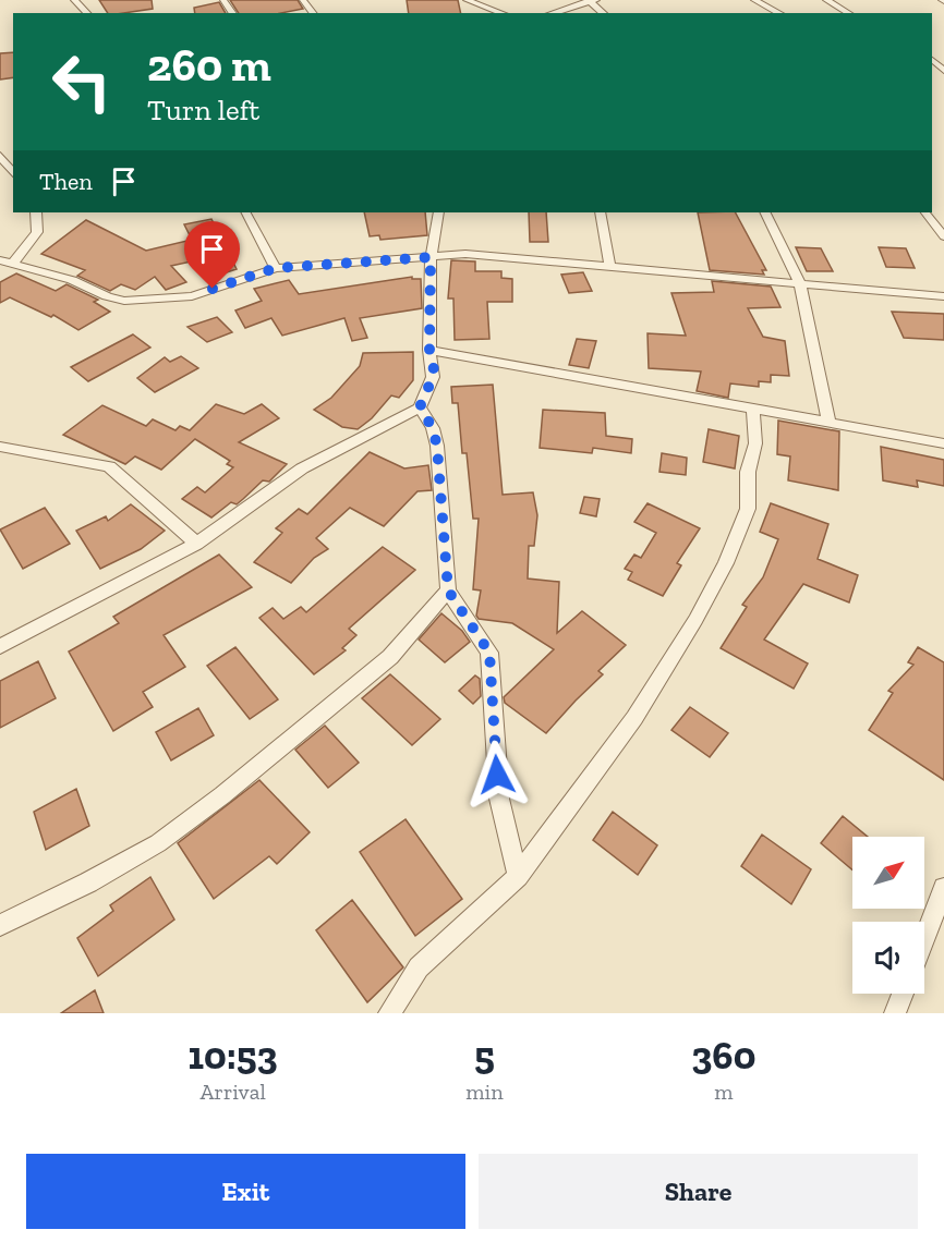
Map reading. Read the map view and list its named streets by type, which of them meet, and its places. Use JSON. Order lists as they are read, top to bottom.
{
  "north": "top right",
  "page": {
    "turn": ["260 m", "Turn left"],
    "then": "Then",
    "eta": [
      "10:53",
      "Arrival",
      "5",
      "min",
      "360",
      "m"
    ],
    "buttons": ["Exit", "Share"]
  }
}
